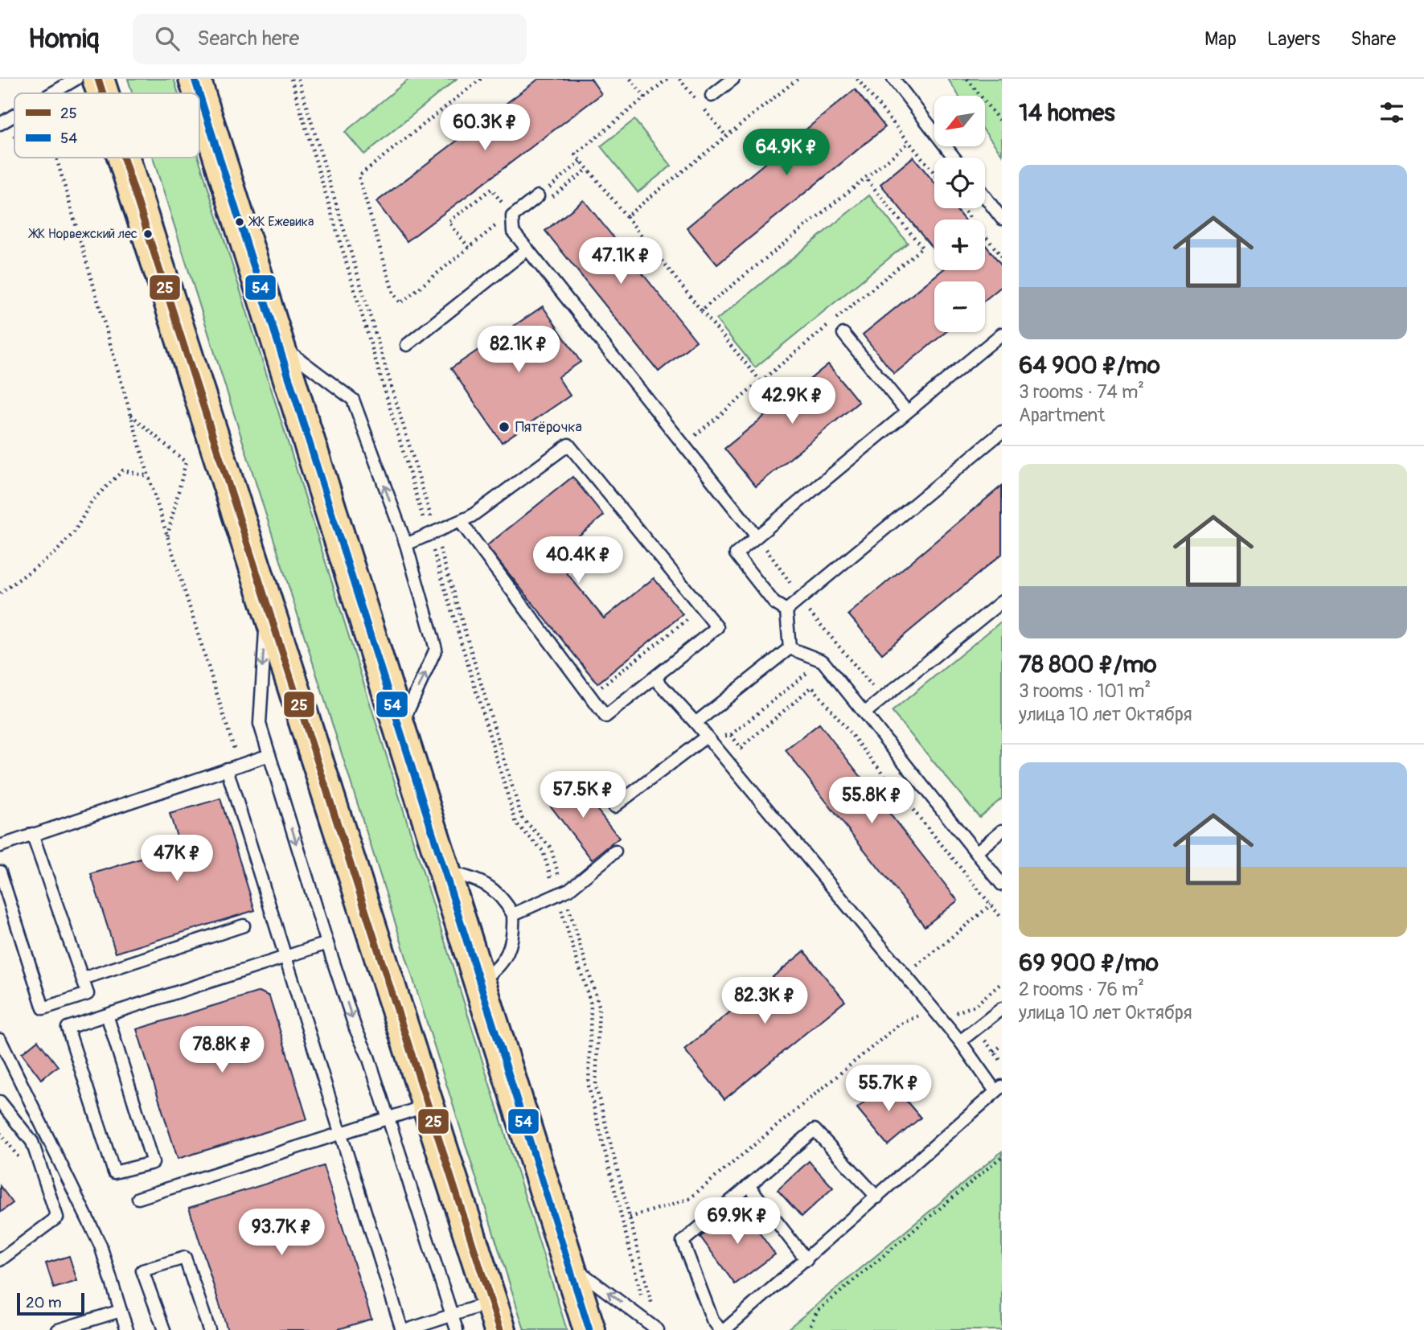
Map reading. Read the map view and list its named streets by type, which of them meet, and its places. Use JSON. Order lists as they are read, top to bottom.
{
  "places": ["ЖК Ежевика", "ЖК Норвежский лес", "Пятёрочка"],
  "lines": ["transit line 25", "transit line 54"],
  "legend": ["25", "54"],
  "scale_bar": "20 m",
  "north": "bottom left",
  "page": {
    "header": "Homiq",
    "search": "Search here",
    "nav": ["Map", "Layers", "Share"],
    "heading": "14 homes",
    "map_buttons": ["+", "−"],
    "price": [
      "60.3K ₽",
      "64.9K ₽",
      "47.1K ₽",
      "82.1K ₽",
      "42.9K ₽",
      "40.4K ₽",
      "57.5K ₽",
      "55.8K ₽",
      "47K ₽",
      "82.3K ₽",
      "78.8K ₽",
      "55.7K ₽",
      "69.9K ₽",
      "93.7K ₽"
    ],
    "list": [
      {
        "name": "64 900 ₽/mo",
        "note": "3 rooms · 74 m² · Apartment"
      },
      {
        "name": "78 800 ₽/mo",
        "note": "3 rooms · 101 m² · улица 10 лет Октября"
      },
      {
        "name": "69 900 ₽/mo",
        "note": "2 rooms · 76 m² · улица 10 лет Октября"
      }
    ],
    "scale": "20 m"
  }
}
